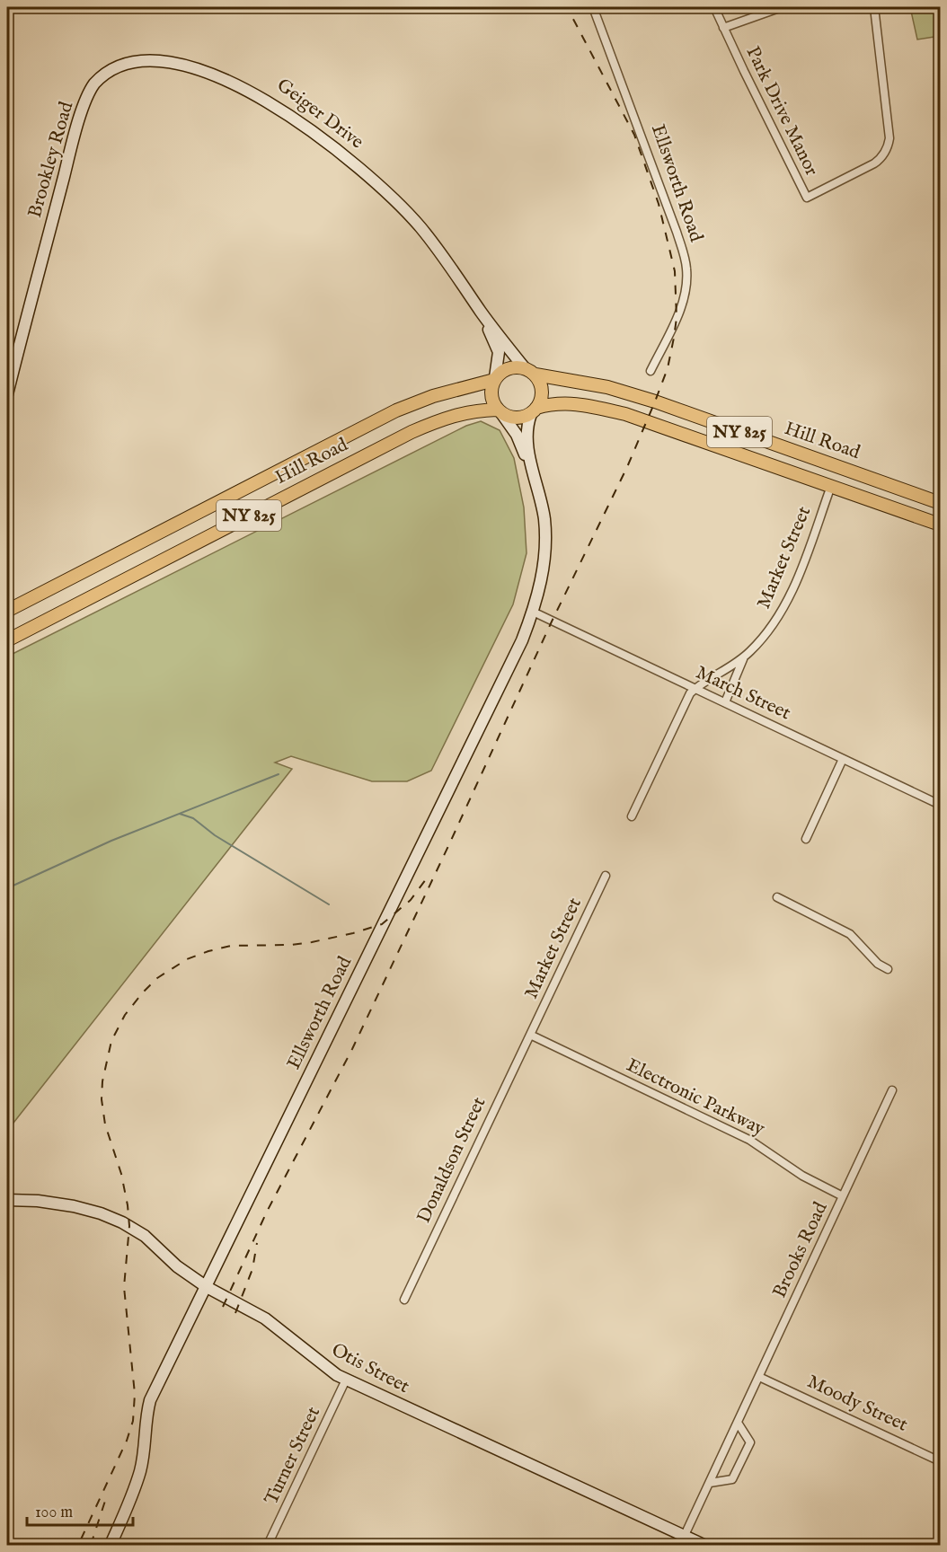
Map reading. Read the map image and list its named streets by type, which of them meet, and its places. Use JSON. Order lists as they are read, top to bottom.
{
  "streets": {
    "main road": ["NY 825", "Hill Road"],
    "street": [
      "Park Drive Manor",
      "Geiger Drive",
      "Brookley Road",
      "Ellsworth Road",
      "Market Street",
      "March Street",
      "Electronic Parkway",
      "Donaldson Street",
      "Brooks Road",
      "Otis Street",
      "Moody Street",
      "Turner Street"
    ]
  },
  "crossings": [
    ["Geiger Drive", "Brookley Road"],
    ["Geiger Drive", "Ellsworth Road"],
    ["Geiger Drive", "NY 825"],
    ["Geiger Drive", "Hill Road"],
    ["Ellsworth Road", "NY 825"],
    ["Ellsworth Road", "Hill Road"],
    ["Ellsworth Road", "March Street"],
    ["Ellsworth Road", "Otis Street"],
    ["NY 825", "Hill Road"],
    ["Hill Road", "Market Street"],
    ["Market Street", "March Street"],
    ["Market Street", "Electronic Parkway"],
    ["Market Street", "Donaldson Street"],
    ["Electronic Parkway", "Donaldson Street"],
    ["Electronic Parkway", "Brooks Road"],
    ["Brooks Road", "Otis Street"],
    ["Brooks Road", "Moody Street"],
    ["Otis Street", "Turner Street"]
  ],
  "scale_bar": "100 m"
}
